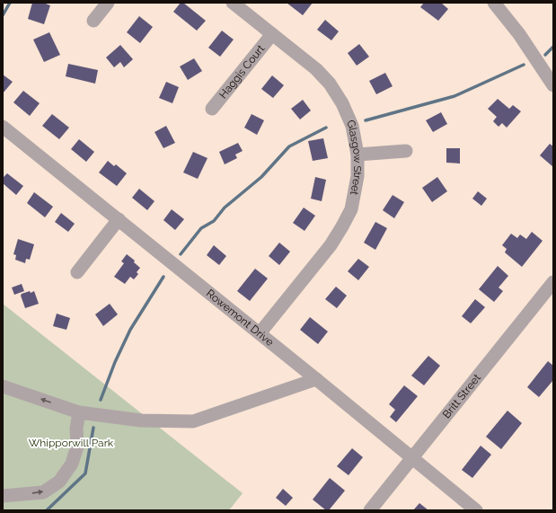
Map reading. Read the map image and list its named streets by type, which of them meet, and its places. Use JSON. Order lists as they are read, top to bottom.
{
  "streets": {
    "street": [
      "Haggis Court",
      "Glasgow Street",
      "Rowemont Drive",
      "Britt Street"
    ]
  },
  "crossings": [
    ["Haggis Court", "Glasgow Street"],
    ["Glasgow Street", "Rowemont Drive"],
    ["Rowemont Drive", "Britt Street"]
  ],
  "parks": ["Whipporwill Park"]
}
